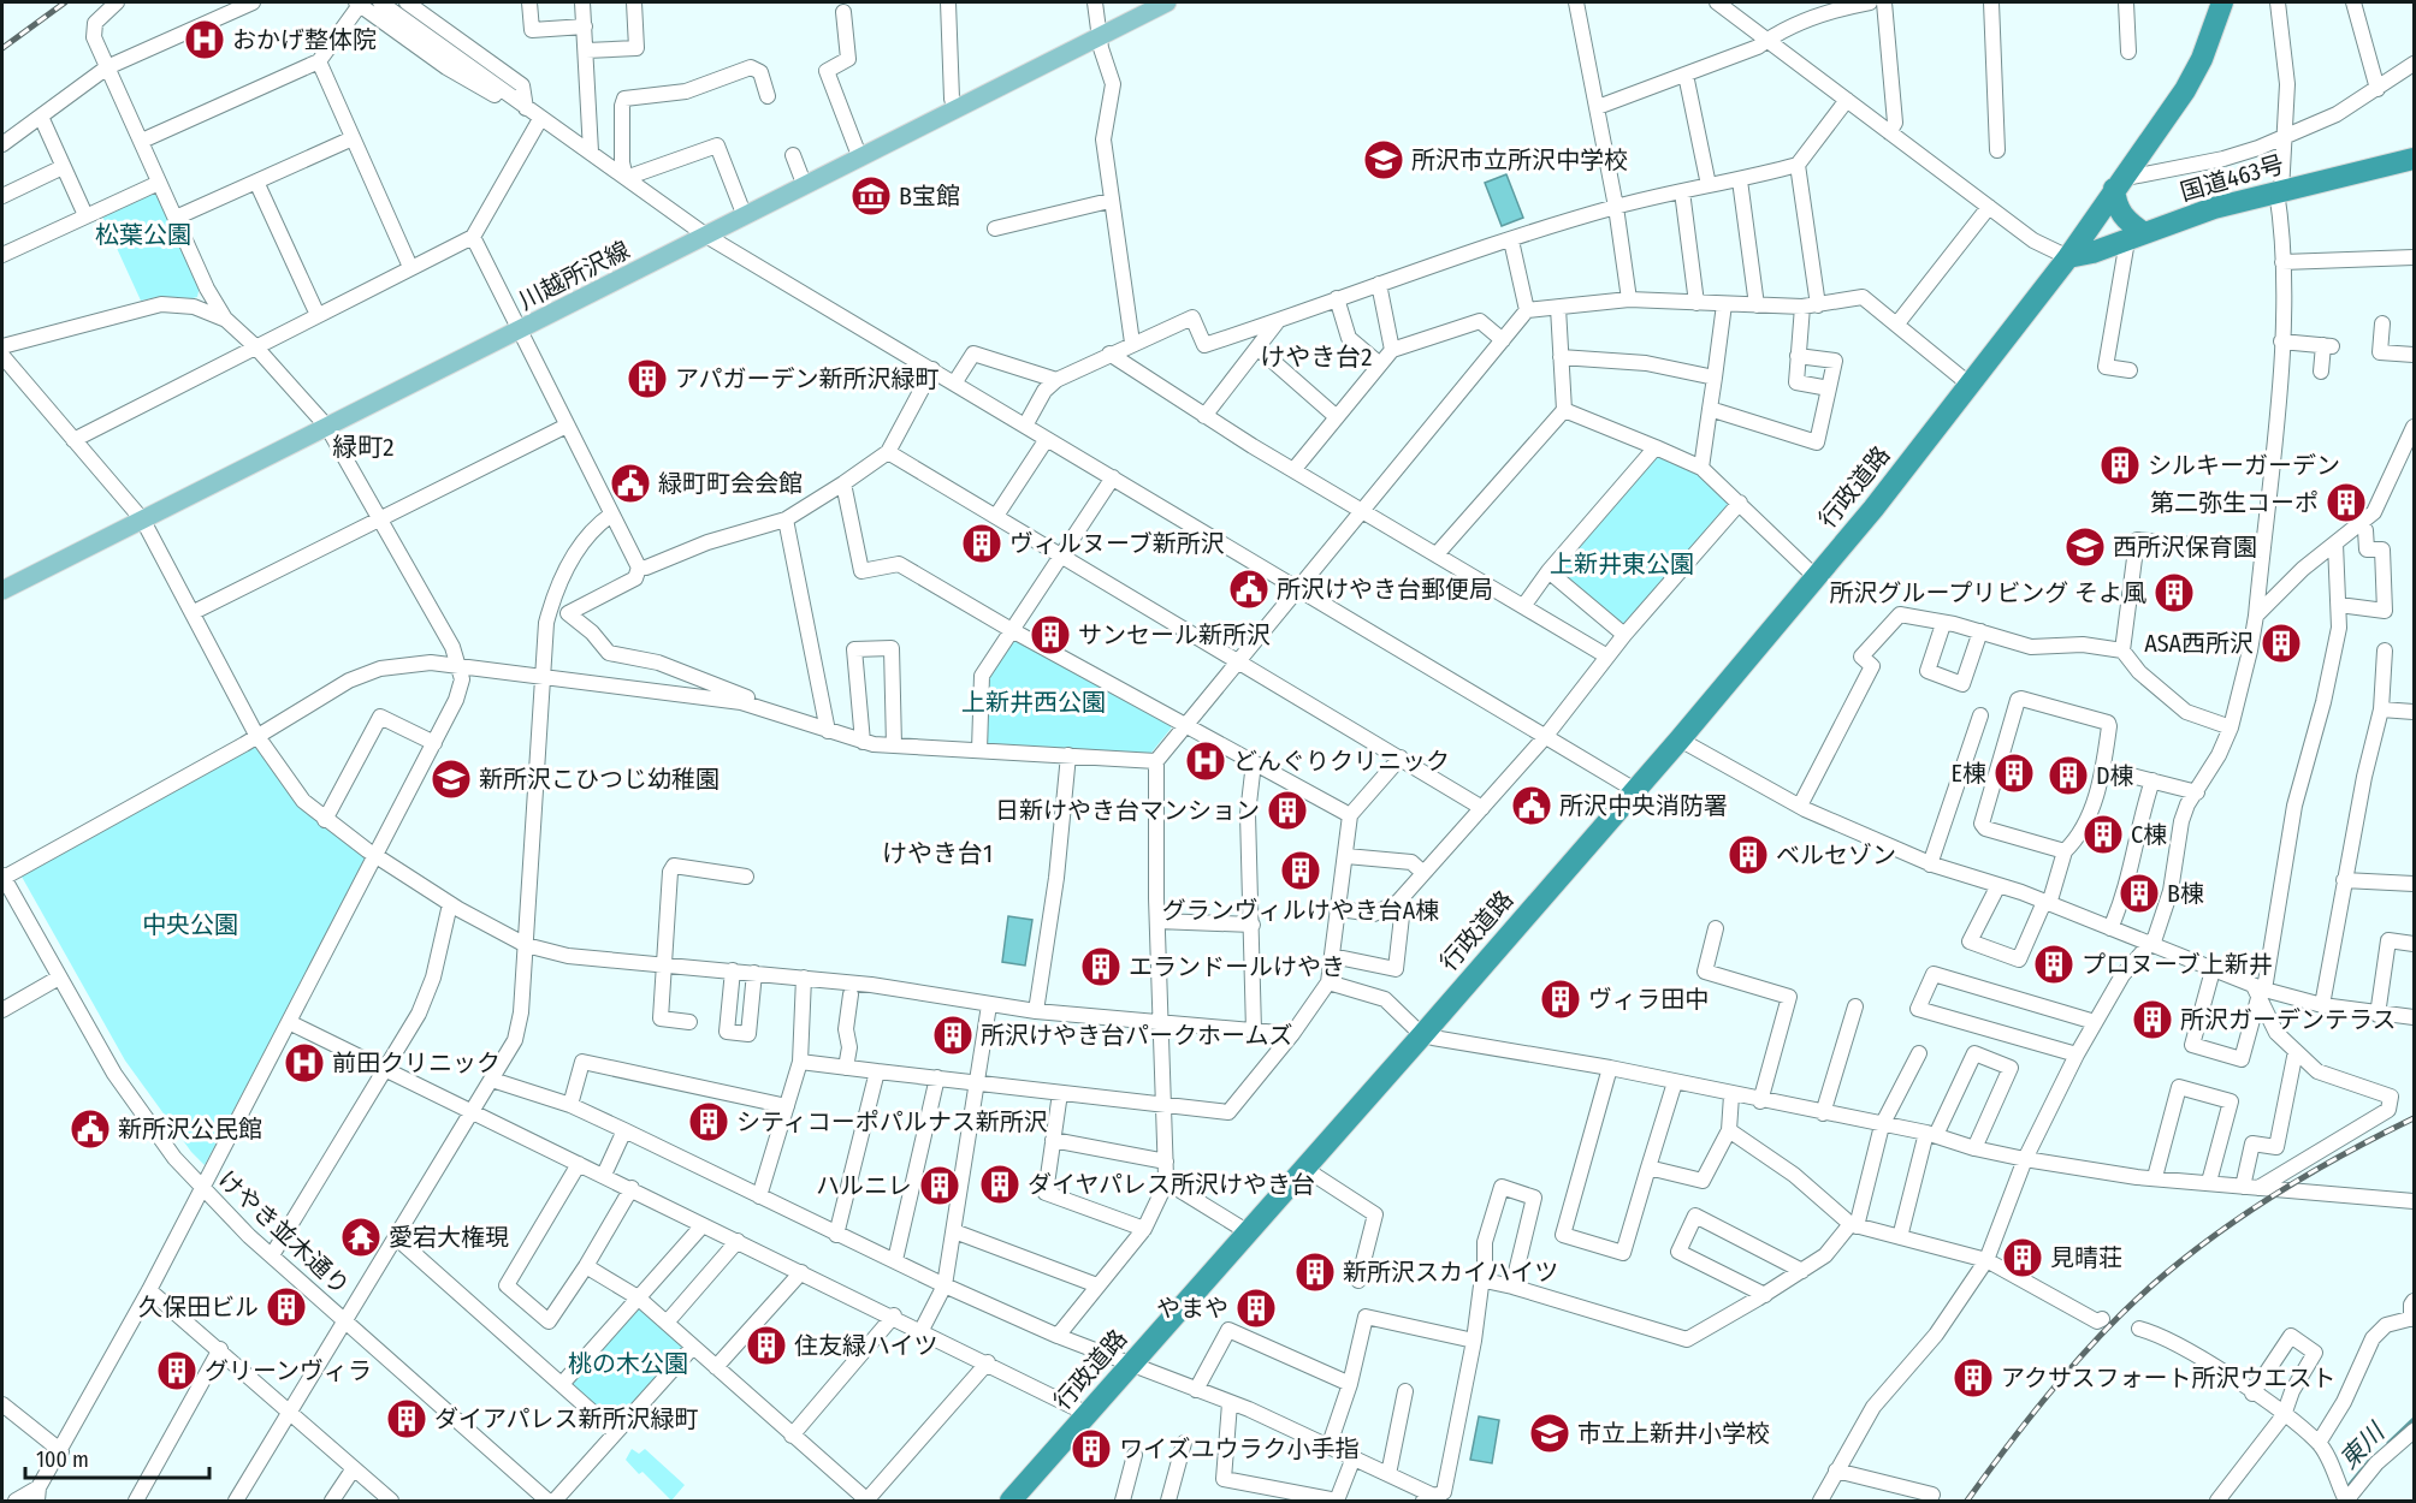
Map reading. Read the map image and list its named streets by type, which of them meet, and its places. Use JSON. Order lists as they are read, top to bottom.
{
  "streets": {
    "highway": ["国道463号", "行政道路"],
    "main road": ["川越所沢線"],
    "street": ["けやき並木通り"]
  },
  "districts": ["けやき台2", "緑町2", "けやき台1"],
  "water": ["東川"],
  "parks": [
    "松葉公園",
    "上新井東公園",
    "上新井西公園",
    "中央公園",
    "桃の木公園"
  ],
  "places": {
    "hospital": ["おかげ整体院", "どんぐりクリニック", "前田クリニック"],
    "school or university": [
      "所沢市立所沢中学校",
      "西所沢保育園",
      "新所沢こひつじ幼稚園",
      "市立上新井小学校"
    ],
    "museum": ["B宝館"],
    "building": [
      "アパガーデン新所沢緑町",
      "シルキーガーデン",
      "第二弥生コーポ",
      "ヴィルヌーブ新所沢",
      "所沢グループリビング そよ風",
      "サンセール新所沢",
      "ASA西所沢",
      "E棟",
      "D棟",
      "日新けやき台マンション",
      "C棟",
      "ベルセゾン",
      "グランヴィルけやき台A棟",
      "B棟",
      "プロヌーブ上新井",
      "エランドールけやき",
      "ヴィラ田中",
      "所沢ガーデンテラス",
      "所沢けやき台パークホームズ",
      "シティコーポパルナス新所沢",
      "ダイヤパレス所沢けやき台",
      "ハルニレ",
      "見晴荘",
      "新所沢スカイハイツ",
      "久保田ビル",
      "やまや",
      "住友緑ハイツ",
      "グリーンヴィラ",
      "アクサスフォート所沢ウエスト",
      "ダイアパレス新所沢緑町",
      "ワイズユウラク小手指"
    ],
    "public building": [
      "緑町町会会館",
      "所沢けやき台郵便局",
      "所沢中央消防署",
      "新所沢公民館"
    ],
    "temple": ["愛宕大権現"]
  },
  "scale_bar": "100 m"
}
